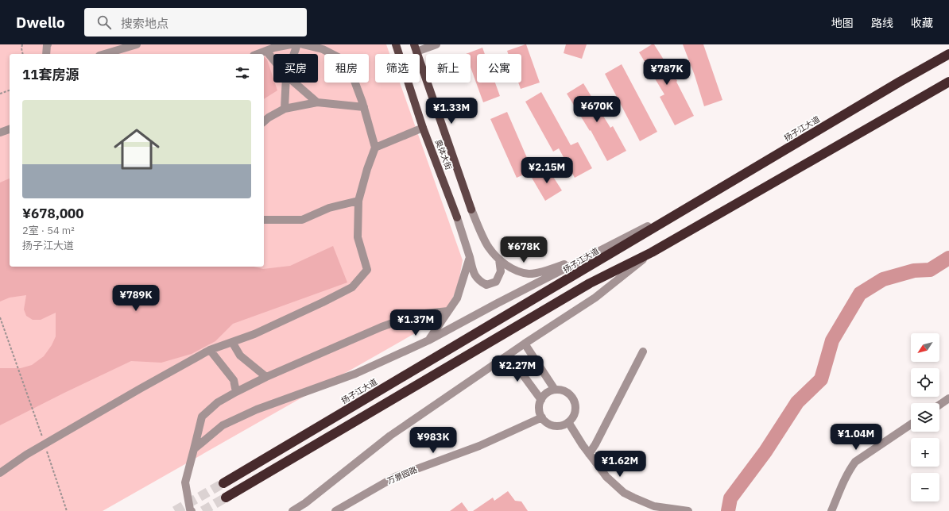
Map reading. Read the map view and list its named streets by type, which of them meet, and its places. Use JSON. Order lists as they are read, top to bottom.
{
  "streets": {
    "highway": ["扬子江大道"],
    "main road": ["奥体大街"],
    "street": ["万景园路"]
  },
  "north": "bottom left",
  "page": {
    "header": "Dwello",
    "search": "搜索地点",
    "nav": ["地图", "路线", "收藏"],
    "chip": [
      "买房",
      "租房",
      "筛选",
      "新上",
      "公寓"
    ],
    "heading": "11套房源",
    "price": [
      "¥787K",
      "¥670K",
      "¥1.33M",
      "¥2.15M",
      "¥678K",
      "¥789K",
      "¥1.37M",
      "¥2.27M",
      "¥1.04M",
      "¥983K",
      "¥1.62M"
    ],
    "list": [
      {
        "name": "¥678,000",
        "note": "2室 · 54 m² · 扬子江大道"
      }
    ],
    "map_buttons": ["+", "−"]
  }
}
